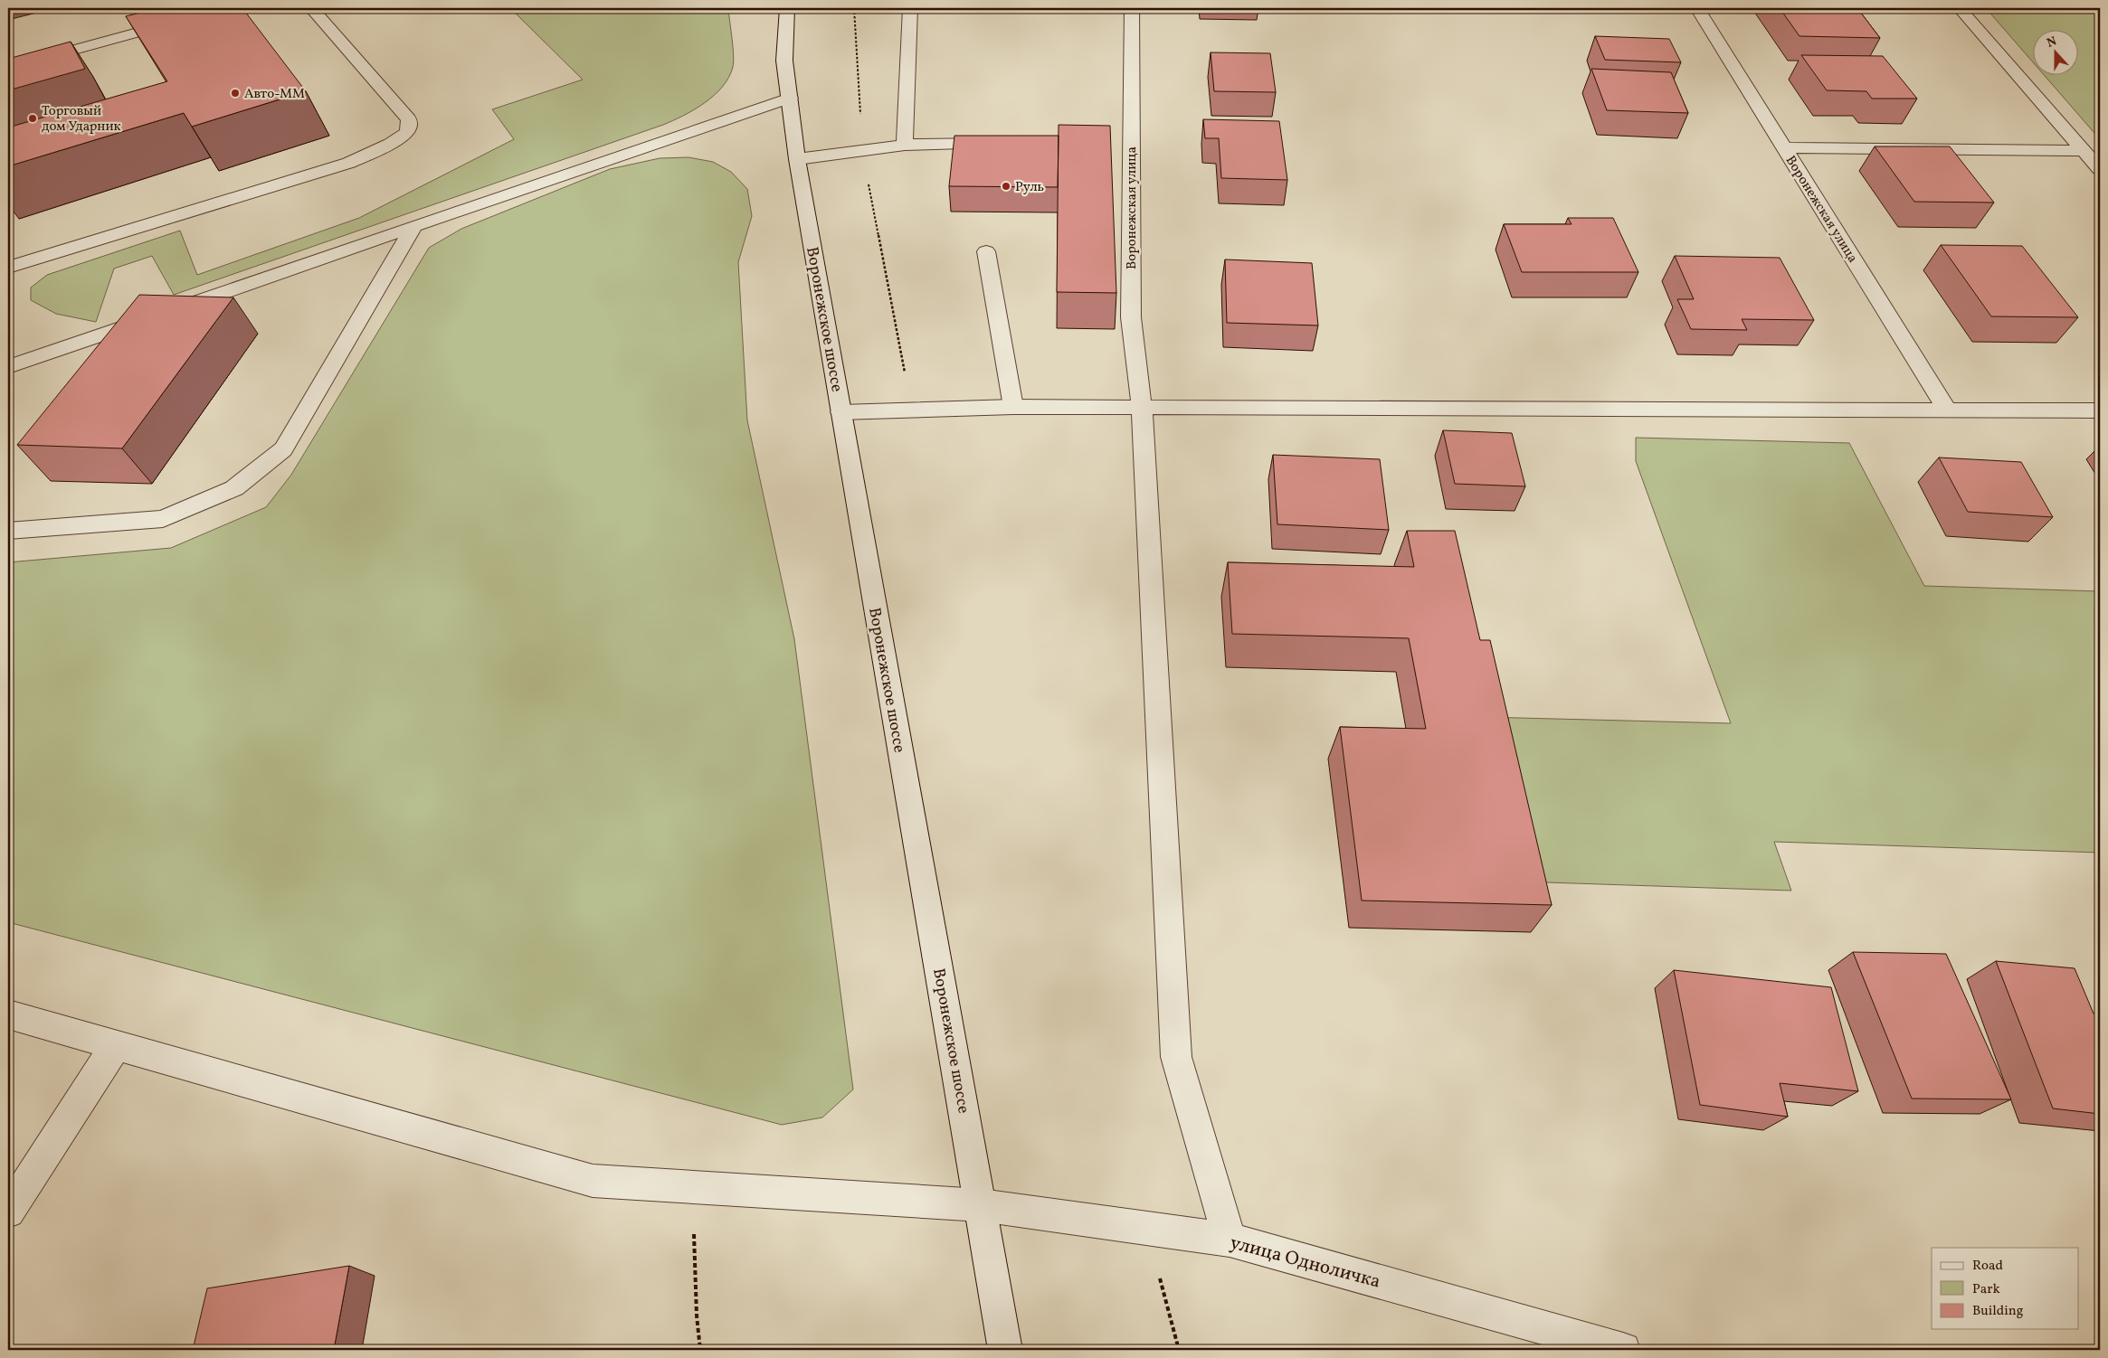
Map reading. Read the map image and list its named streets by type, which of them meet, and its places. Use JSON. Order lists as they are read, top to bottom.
{
  "streets": {
    "street": ["Воронежская улица", "Воронежское шоссе", "улица Одноличка"]
  },
  "crossings": [
    ["Воронежская улица", "улица Одноличка"],
    ["Воронежское шоссе", "улица Одноличка"]
  ],
  "places": ["Авто-ММ", "Торговый дом Ударник", "Руль"],
  "legend": ["Road", "Park", "Building"],
  "north": "top"
}
